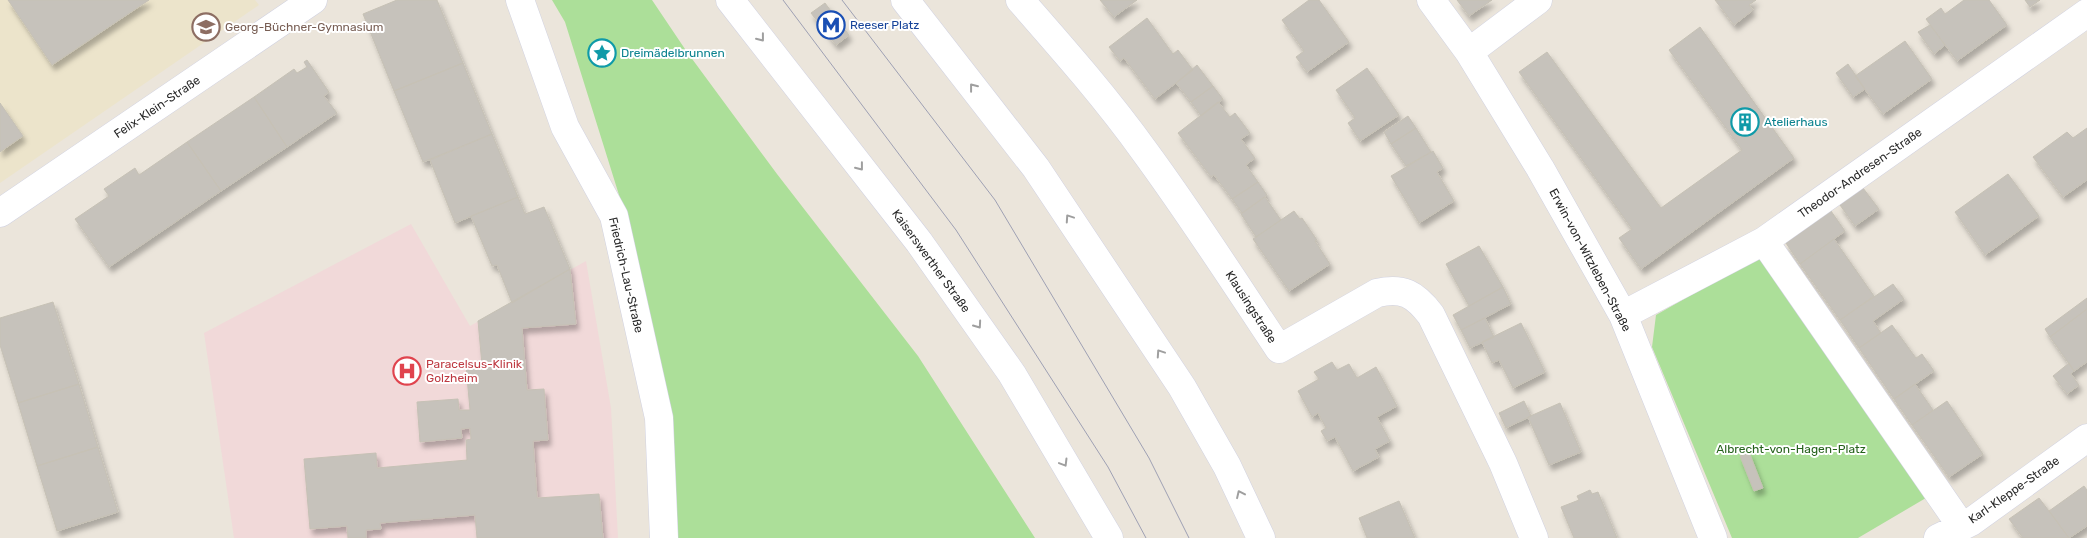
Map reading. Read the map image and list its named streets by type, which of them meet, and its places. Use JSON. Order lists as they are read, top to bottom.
{
  "streets": {
    "street": [
      "Felix-Klein-Straße",
      "Theodor-Andresen-Straße",
      "Erwin-von-Witzleben-Straße",
      "Kaiserswerther Straße",
      "Friedrich-Lau-Straße",
      "Klausingstraße",
      "Karl-Kleppe-Straße"
    ]
  },
  "crossings": [
    ["Theodor-Andresen-Straße", "Erwin-von-Witzleben-Straße"]
  ],
  "parks": ["Albrecht-von-Hagen-Platz"],
  "places": {
    "metro station": ["Reeser Platz"],
    "school or university": ["Georg-Büchner-Gymnasium"],
    "place": ["Dreimädelbrunnen"],
    "building": ["Atelierhaus"],
    "hospital": ["Paracelsus-Klinik Golzheim"]
  }
}
